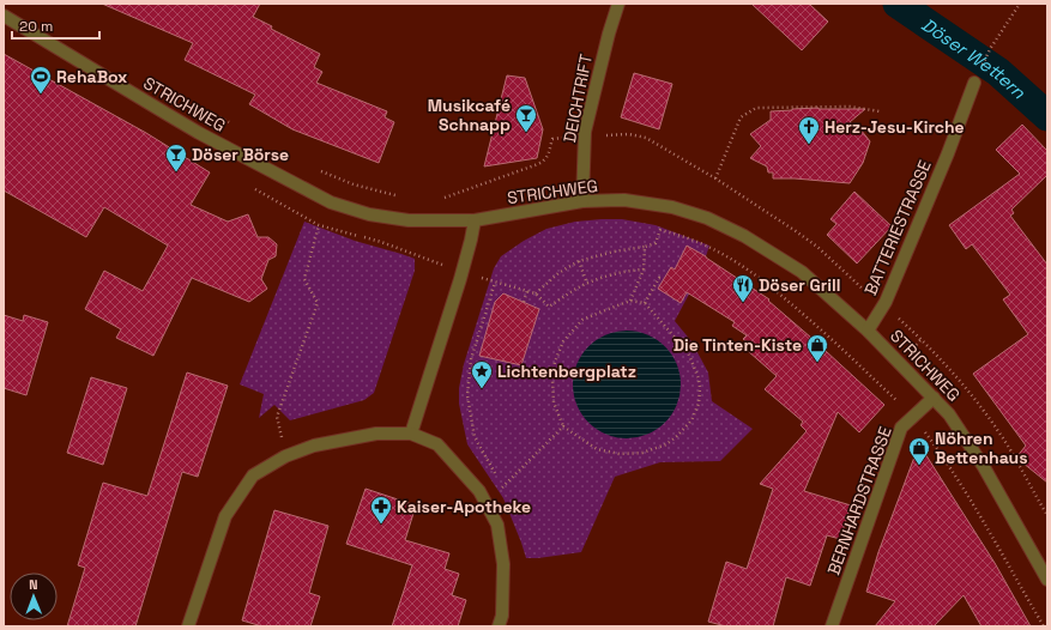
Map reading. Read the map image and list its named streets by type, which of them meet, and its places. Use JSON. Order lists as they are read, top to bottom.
{
  "streets": {
    "street": [
      "DEICHTRIFT",
      "STRICHWEG",
      "BATTERIESTRASSE",
      "BERNHARDSTRASSE"
    ]
  },
  "crossings": [
    ["DEICHTRIFT", "STRICHWEG"],
    ["STRICHWEG", "BATTERIESTRASSE"],
    ["STRICHWEG", "BERNHARDSTRASSE"]
  ],
  "water": ["Döser Wettern"],
  "places": {
    "sports": ["RehaBox"],
    "bar": ["Musikcafé Schnapp", "Döser Börse"],
    "church": ["Herz-Jesu-Kirche"],
    "restaurant": ["Döser Grill"],
    "shop": ["Die Tinten-Kiste", "Nöhren Bettenhaus"],
    "place": ["Lichtenbergplatz"],
    "pharmacy": ["Kaiser-Apotheke"]
  },
  "scale_bar": "20 m",
  "north": "top"
}
